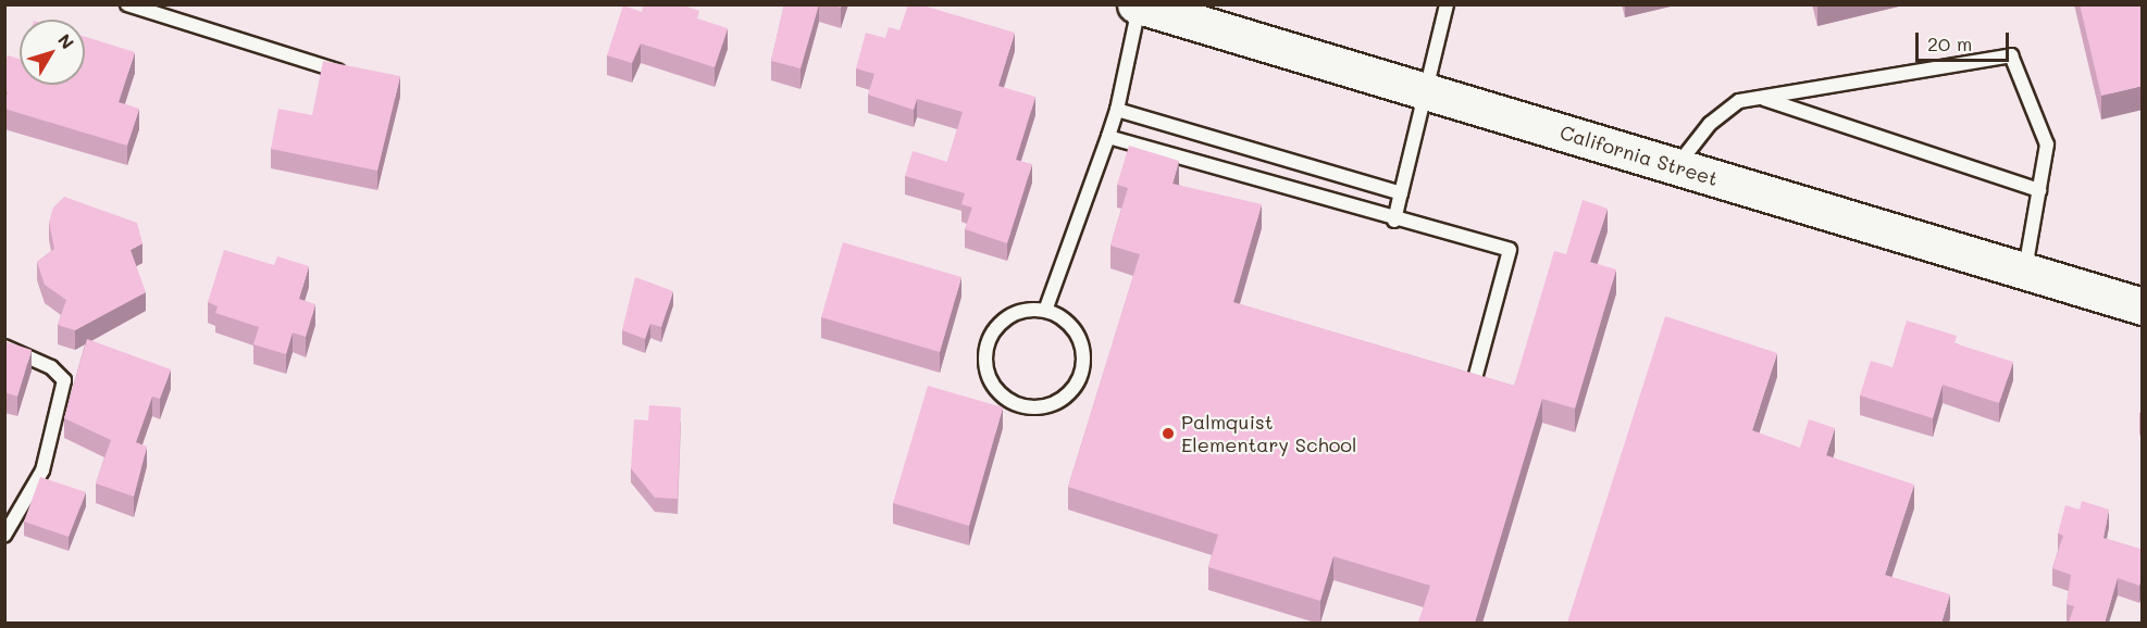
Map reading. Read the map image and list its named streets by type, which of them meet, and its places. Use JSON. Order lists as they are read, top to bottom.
{
  "streets": {
    "main road": ["California Street"]
  },
  "places": ["Palmquist Elementary School"],
  "scale_bar": "20 m",
  "north": "top right"
}
